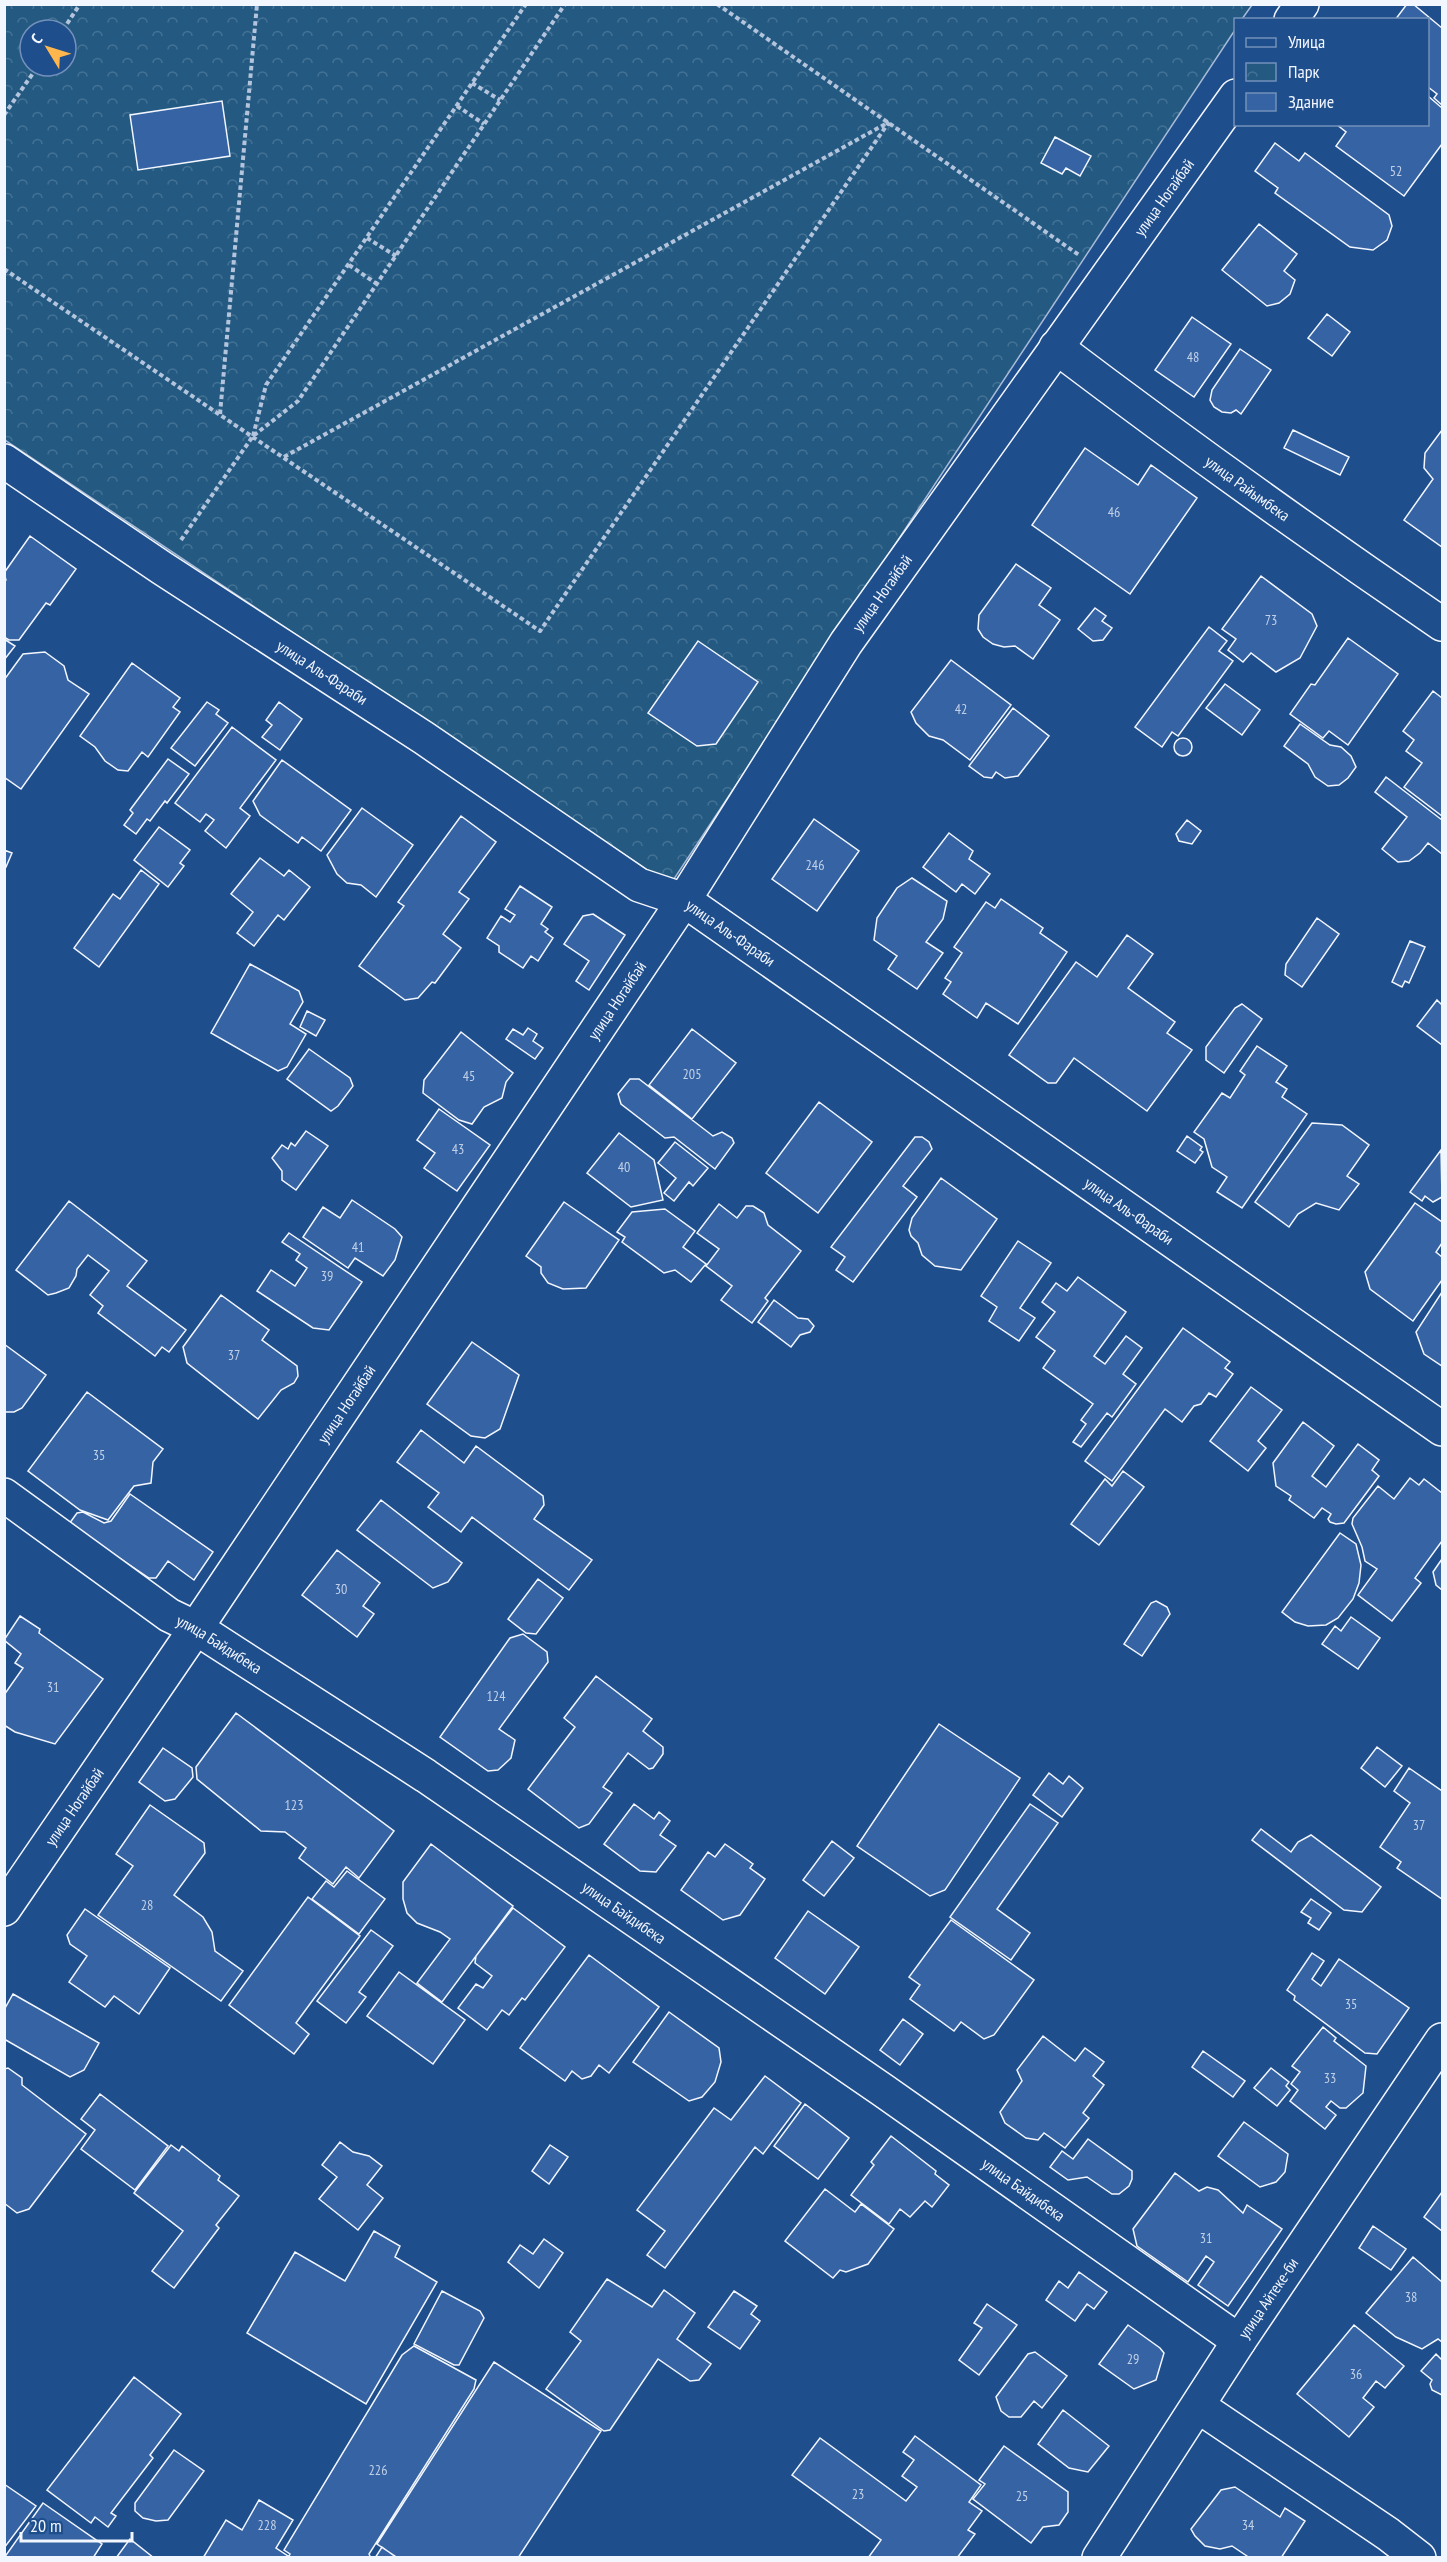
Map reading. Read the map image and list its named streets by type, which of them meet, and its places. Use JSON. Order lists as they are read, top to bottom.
{
  "streets": {
    "street": [
      "улица Ногайбай",
      "улица Райымбека",
      "улица Аль-Фараби",
      "улица Байдибека",
      "улица Айтеке-би"
    ]
  },
  "crossings": [
    ["улица Ногайбай", "улица Райымбека"],
    ["улица Ногайбай", "улица Аль-Фараби"],
    ["улица Ногайбай", "улица Байдибека"],
    ["улица Байдибека", "улица Айтеке-би"]
  ],
  "house_numbers": [
    "52",
    "48",
    "46",
    "73",
    "42",
    "246",
    "205",
    "45",
    "43",
    "40",
    "41",
    "39",
    "37",
    "35",
    "30",
    "31",
    "124",
    "123",
    "37",
    "28",
    "35",
    "33",
    "31",
    "38",
    "29",
    "36",
    "226",
    "23",
    "25",
    "228",
    "34"
  ],
  "legend": ["Улица", "Парк", "Здание"],
  "scale_bar": "20 m",
  "north": "top left"
}
